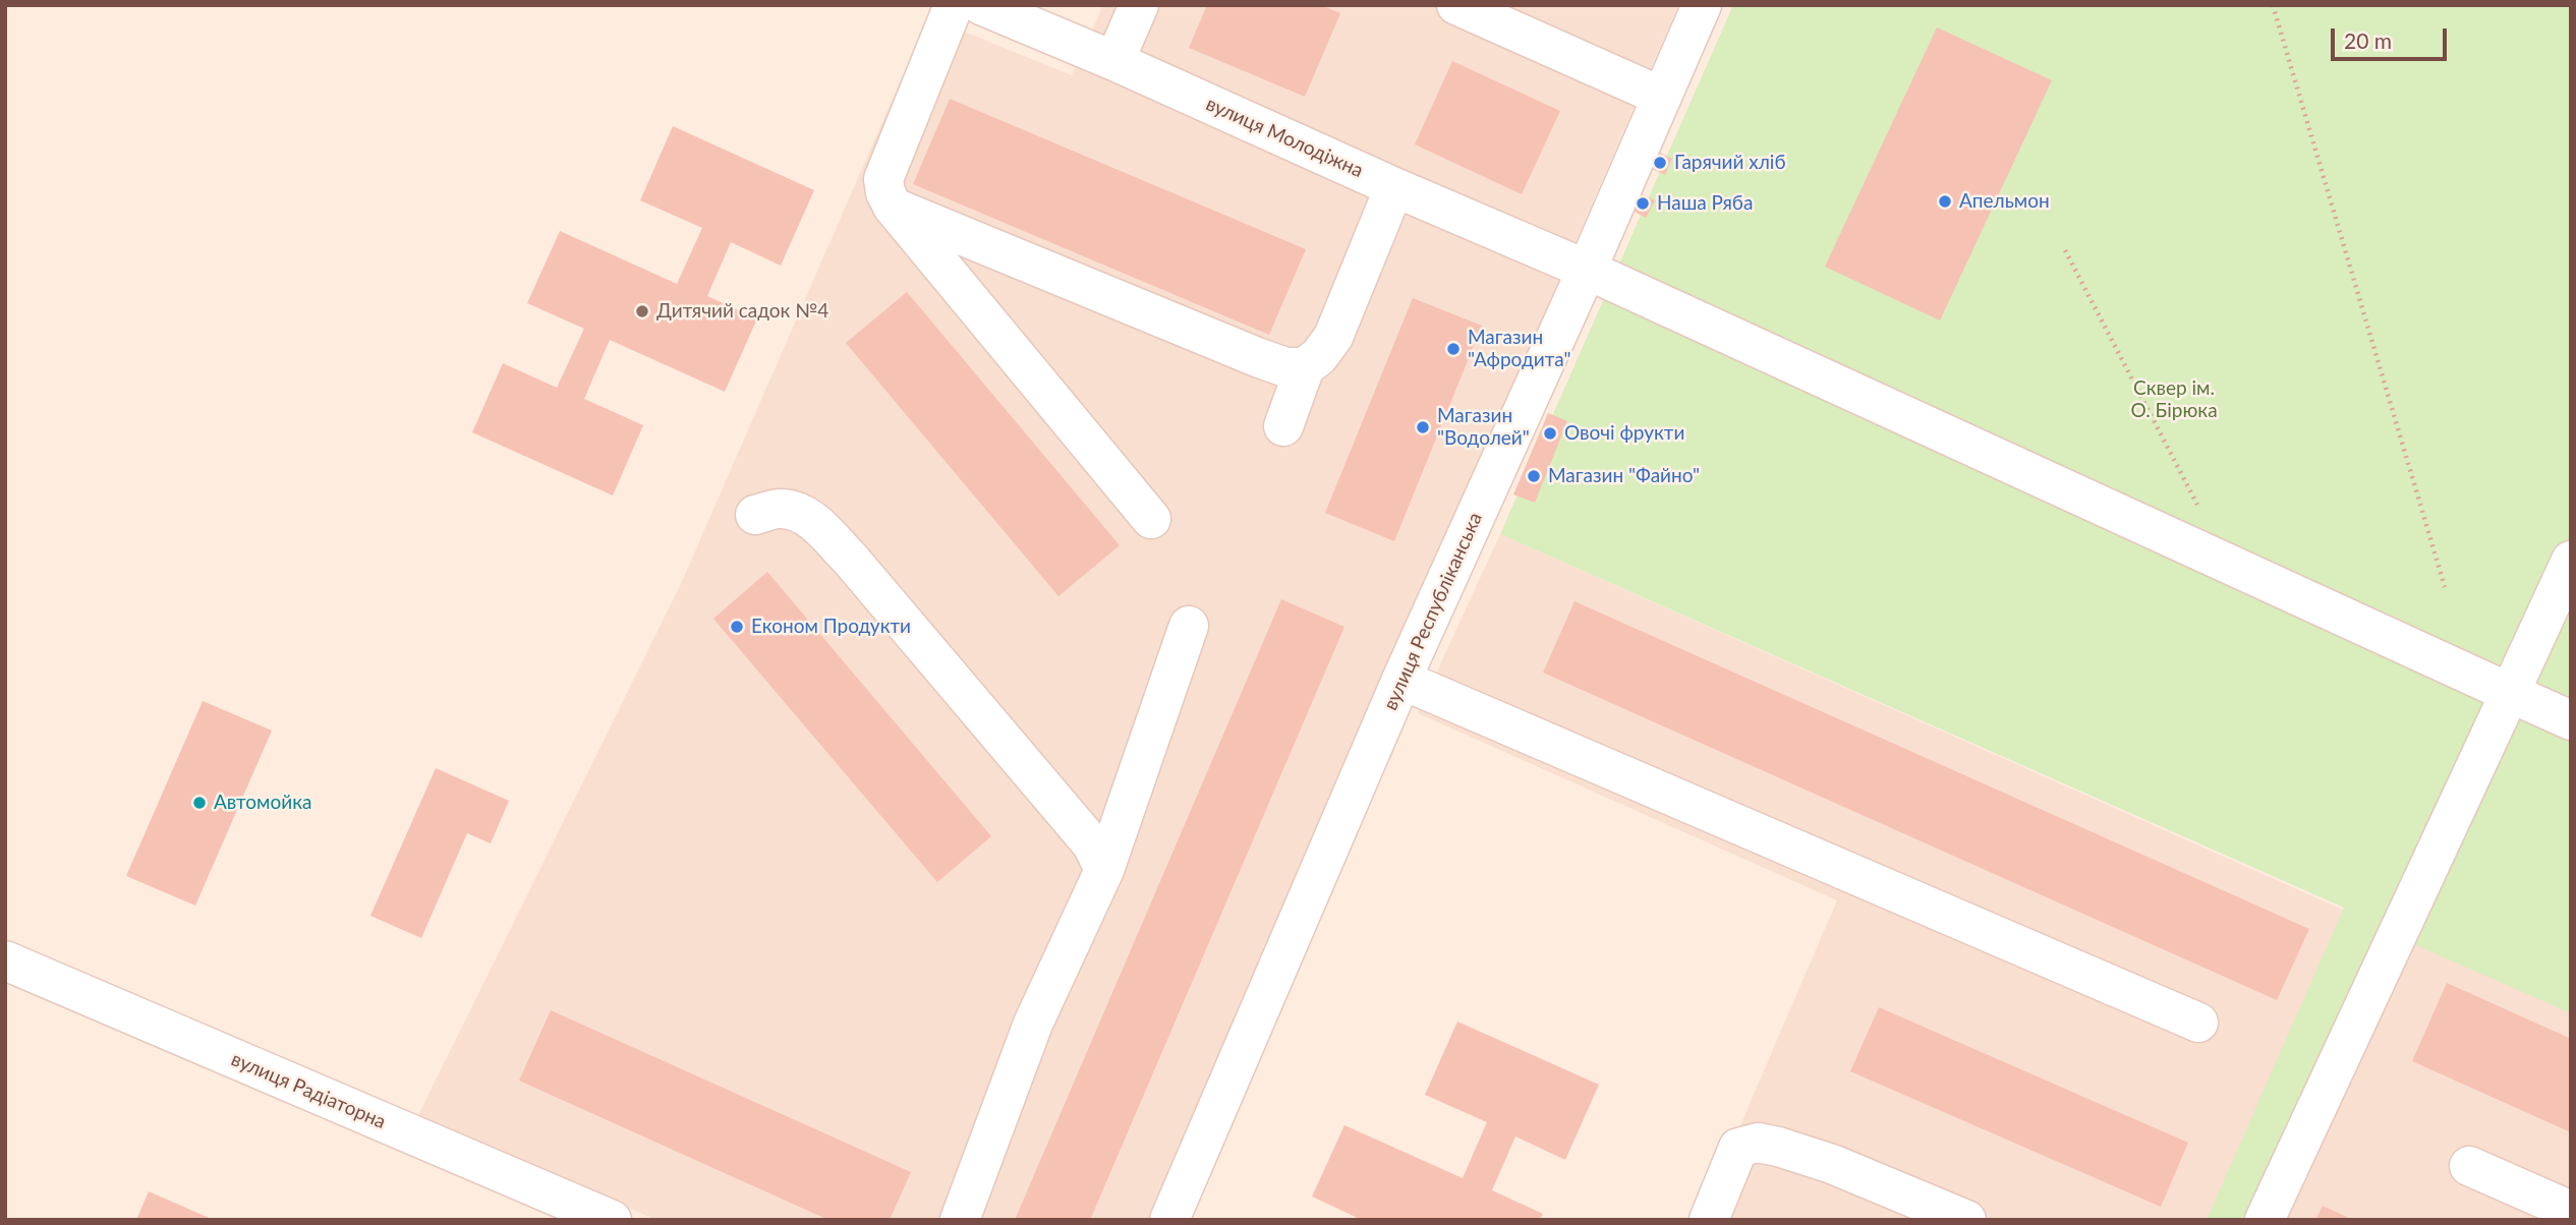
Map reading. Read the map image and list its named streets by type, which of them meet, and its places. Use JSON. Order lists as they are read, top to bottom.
{
  "streets": {
    "street": ["вулиця Молодіжна", "вулиця Республіканська", "вулиця Радіаторна"]
  },
  "crossings": [
    ["вулиця Молодіжна", "вулиця Республіканська"]
  ],
  "parks": ["Сквер ім. О. Бірюка"],
  "places": [
    "Гарячий хліб",
    "Апельмон",
    "Наша Ряба",
    "Дитячий садок №4",
    "Магазин \"Афродита\"",
    "Магазин \"Водолей\"",
    "Овочі фрукти",
    "Магазин \"Файно\"",
    "Економ Продукти",
    "Автомойка"
  ],
  "scale_bar": "20 m"
}
